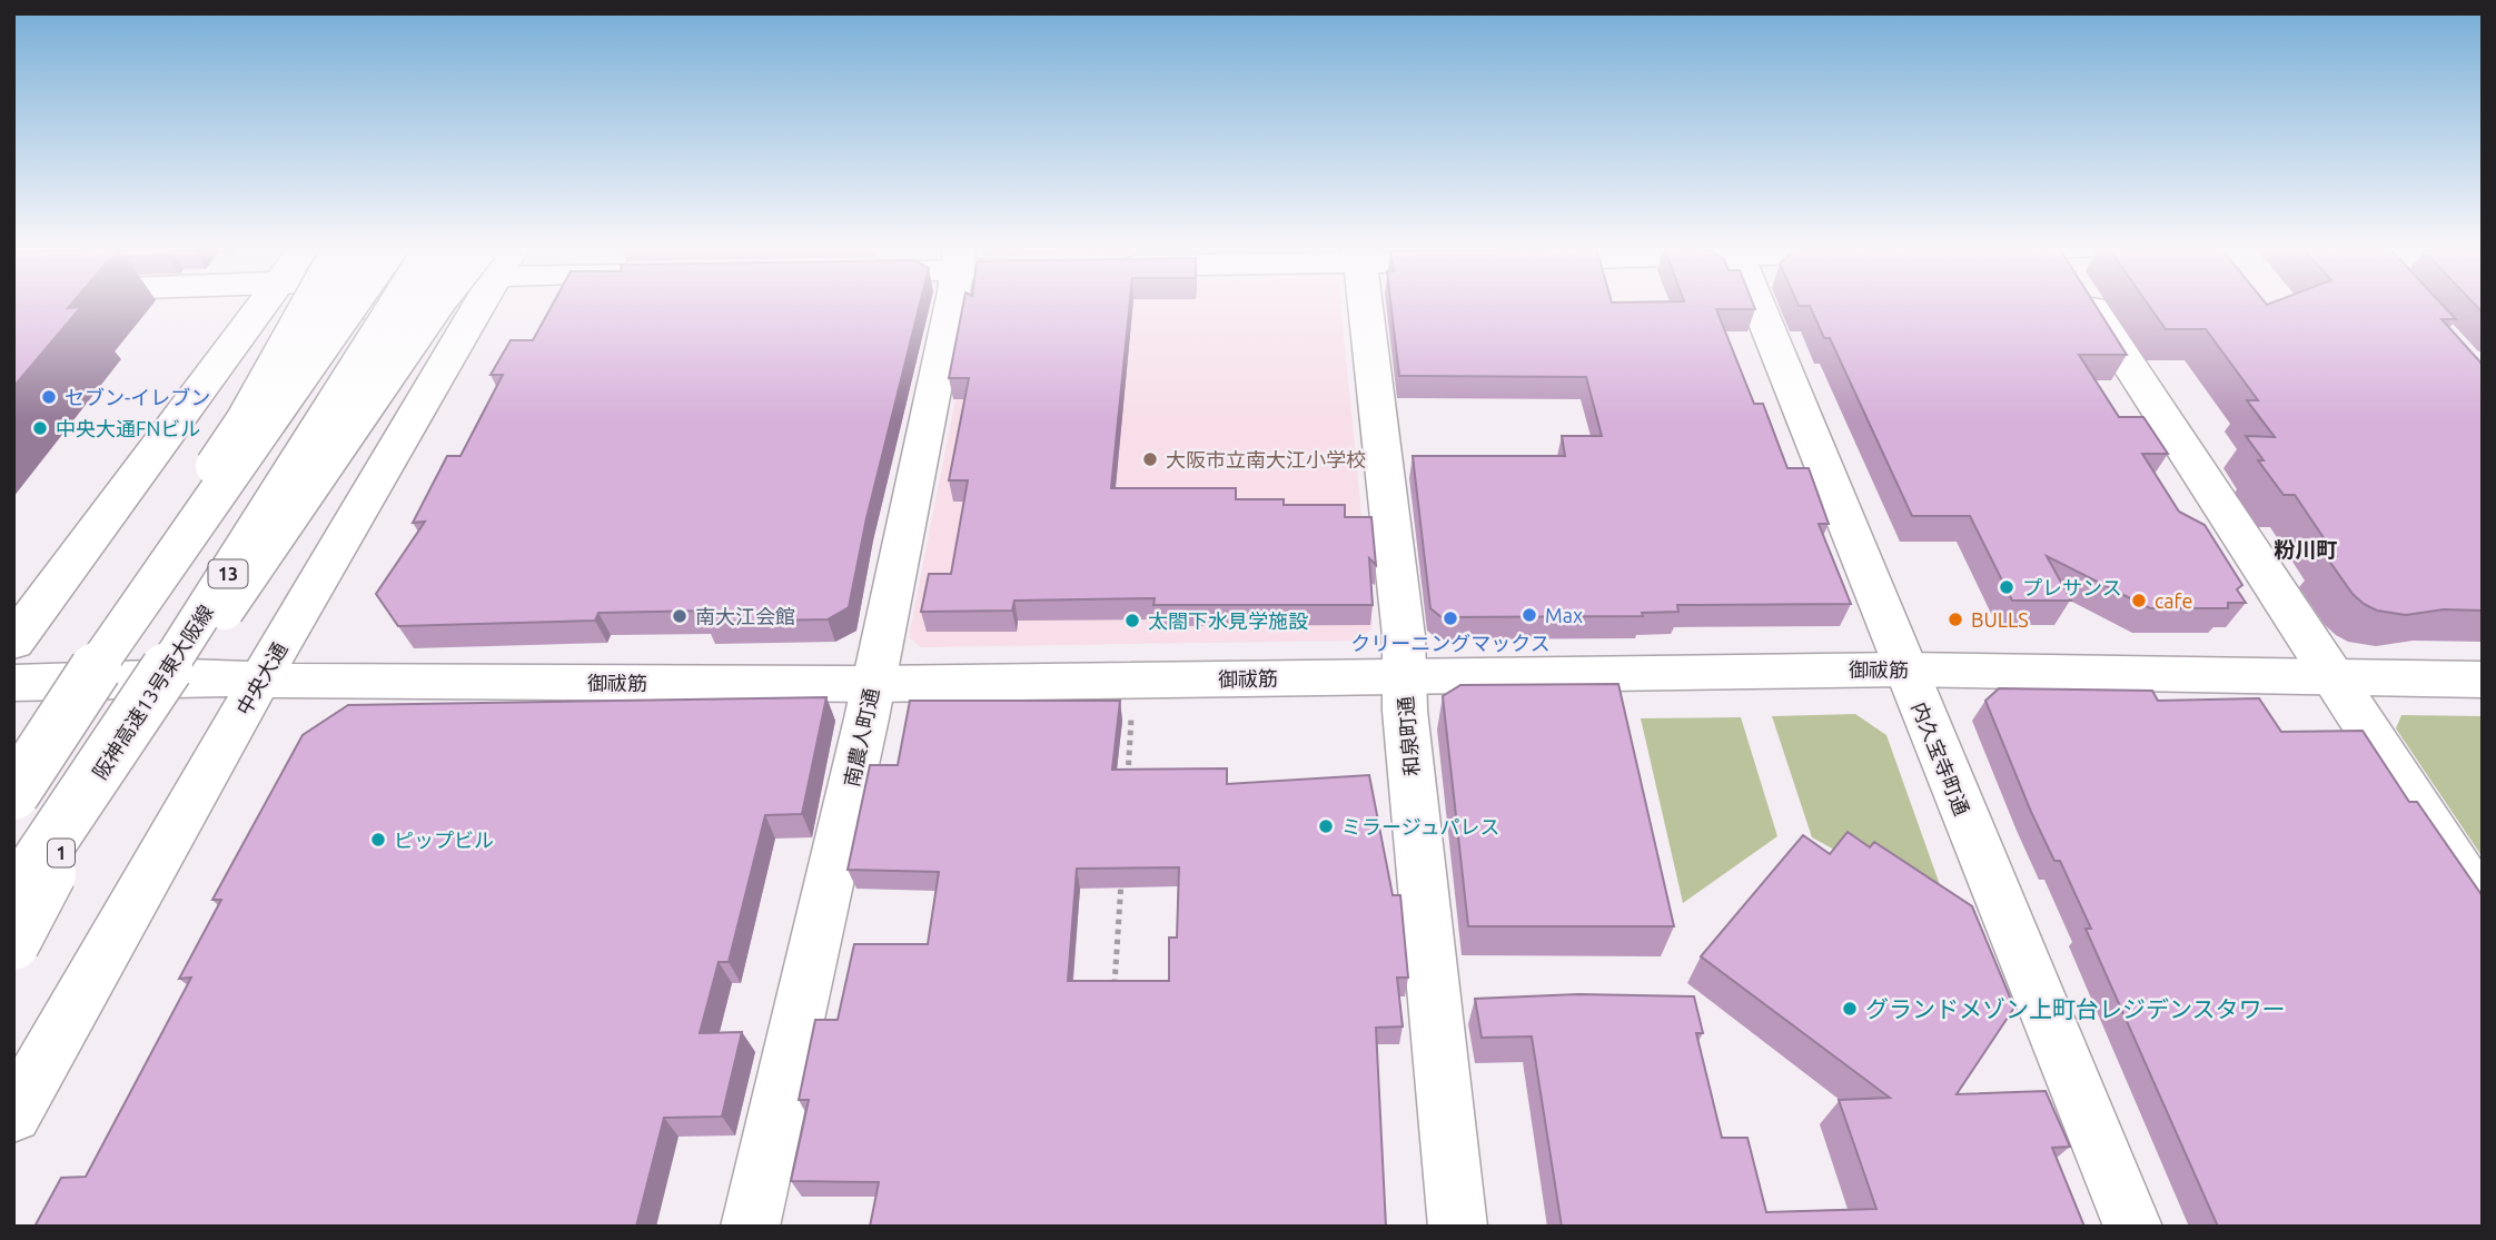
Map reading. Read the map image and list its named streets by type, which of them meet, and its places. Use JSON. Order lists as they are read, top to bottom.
{
  "streets": {
    "main road": [
      "13",
      "御祓筋",
      "中央大通",
      "阪神高速13号東大阪線",
      "和泉町通",
      "南農人町通",
      "内久宝寺町通",
      "1"
    ]
  },
  "crossings": [
    ["御祓筋", "中央大通"],
    ["御祓筋", "和泉町通"],
    ["御祓筋", "南農人町通"],
    ["御祓筋", "内久宝寺町通"],
    ["阪神高速13号東大阪線", "1"]
  ],
  "districts": ["粉川町"],
  "places": [
    "セブン-イレブン",
    "中央大通FNビル",
    "大阪市立南大江小学校",
    "プレサンス",
    "cafe",
    "Max",
    "南大江会館",
    "クリーニングマックス",
    "BULLS",
    "太閤下水見学施設",
    "ミラージュパレス",
    "ピップビル",
    "グランドメゾン上町台レジデンスタワー"
  ]
}
